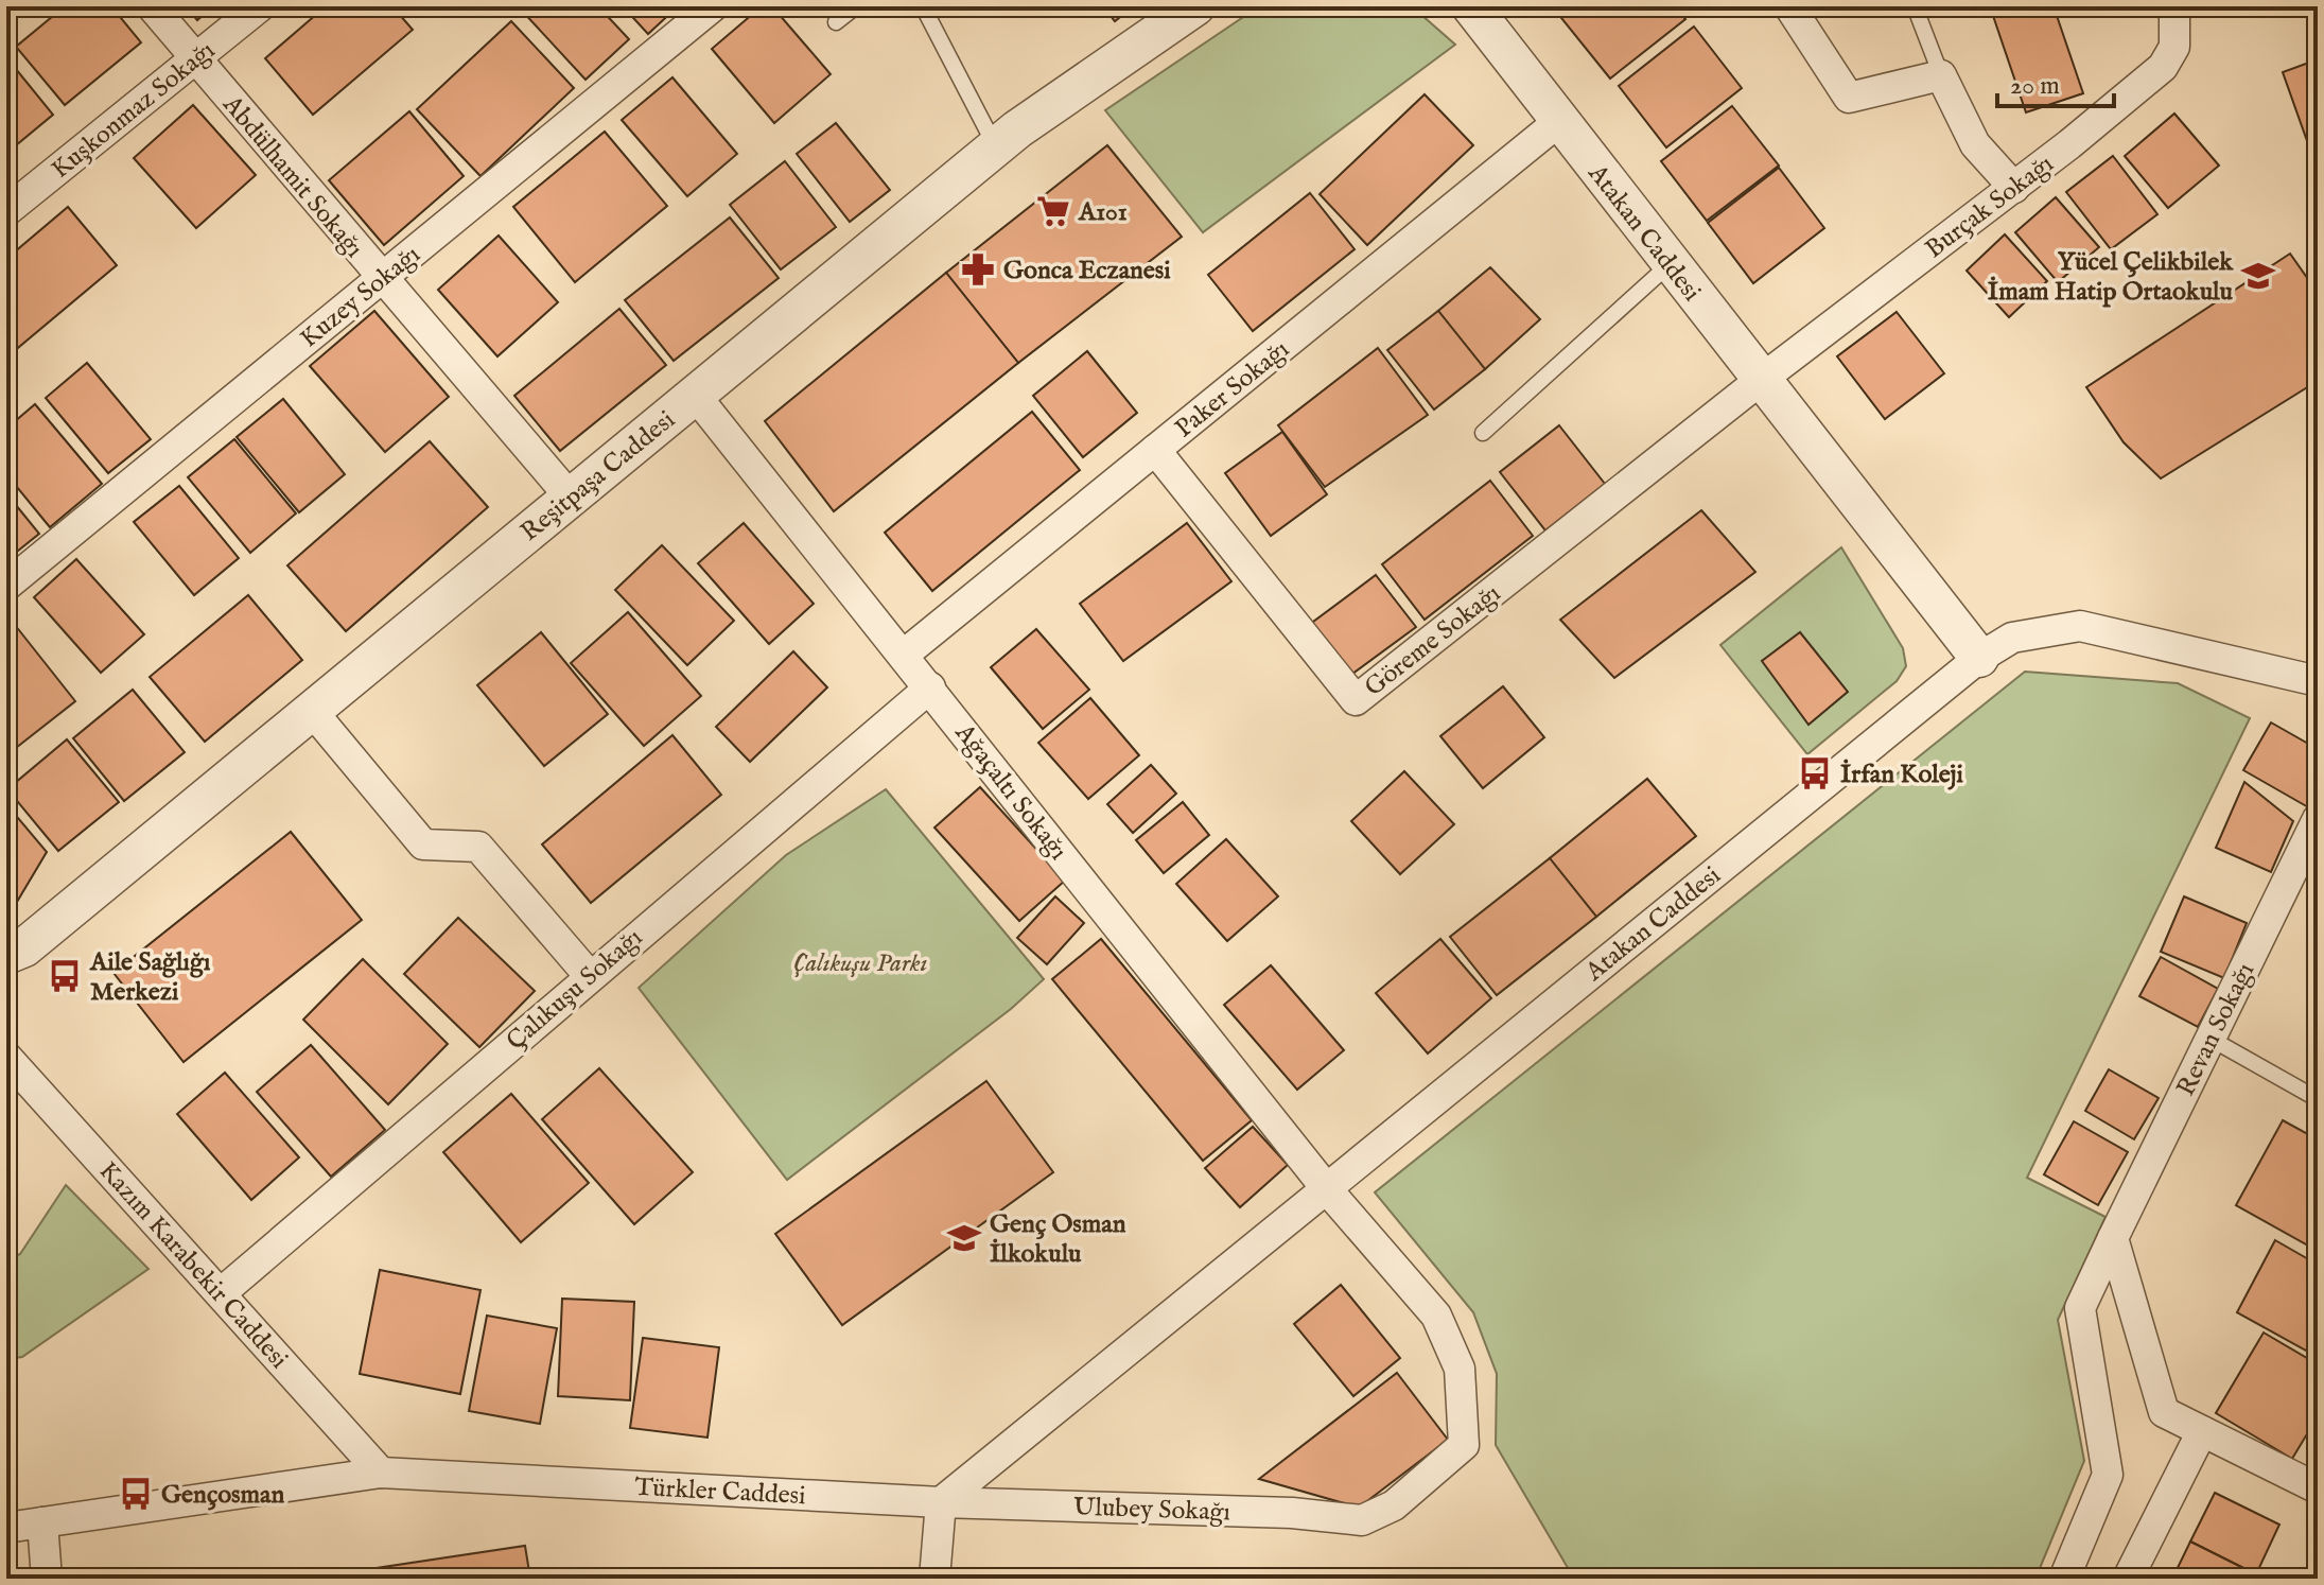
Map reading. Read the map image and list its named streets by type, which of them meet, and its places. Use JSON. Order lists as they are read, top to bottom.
{
  "streets": {
    "street": [
      "Kuşkonmaz Sokağı",
      "Abdülhamit Sokağı",
      "Burçak Sokağı",
      "Atakan Caddesi",
      "Kuzey Sokağı",
      "Paker Sokağı",
      "Reşitpaşa Caddesi",
      "Göreme Sokağı",
      "Ağaçaltı Sokağı",
      "Çalıkuşu Sokağı",
      "Revan Sokağı",
      "Kazım Karabekir Caddesi",
      "Türkler Caddesi",
      "Ulubey Sokağı"
    ]
  },
  "crossings": [
    ["Kuşkonmaz Sokağı", "Abdülhamit Sokağı"],
    ["Abdülhamit Sokağı", "Kuzey Sokağı"],
    ["Abdülhamit Sokağı", "Reşitpaşa Caddesi"],
    ["Burçak Sokağı", "Atakan Caddesi"],
    ["Burçak Sokağı", "Göreme Sokağı"],
    ["Atakan Caddesi", "Paker Sokağı"],
    ["Atakan Caddesi", "Göreme Sokağı"],
    ["Atakan Caddesi", "Ağaçaltı Sokağı"],
    ["Paker Sokağı", "Göreme Sokağı"],
    ["Paker Sokağı", "Ağaçaltı Sokağı"],
    ["Reşitpaşa Caddesi", "Ağaçaltı Sokağı"],
    ["Ağaçaltı Sokağı", "Çalıkuşu Sokağı"],
    ["Ağaçaltı Sokağı", "Ulubey Sokağı"],
    ["Çalıkuşu Sokağı", "Kazım Karabekir Caddesi"],
    ["Kazım Karabekir Caddesi", "Türkler Caddesi"],
    ["Türkler Caddesi", "Ulubey Sokağı"]
  ],
  "parks": ["Çalıkuşu Parkı"],
  "places": {
    "supermarket": ["A101"],
    "pharmacy": ["Gonca Eczanesi"],
    "school or university": ["Yücel Çelikbilek İmam Hatip Ortaokulu", "Genç Osman İlkokulu"],
    "bus stop": ["İrfan Koleji", "Aile Sağlığı Merkezi", "Gençosman"]
  },
  "scale_bar": "20 m"
}
